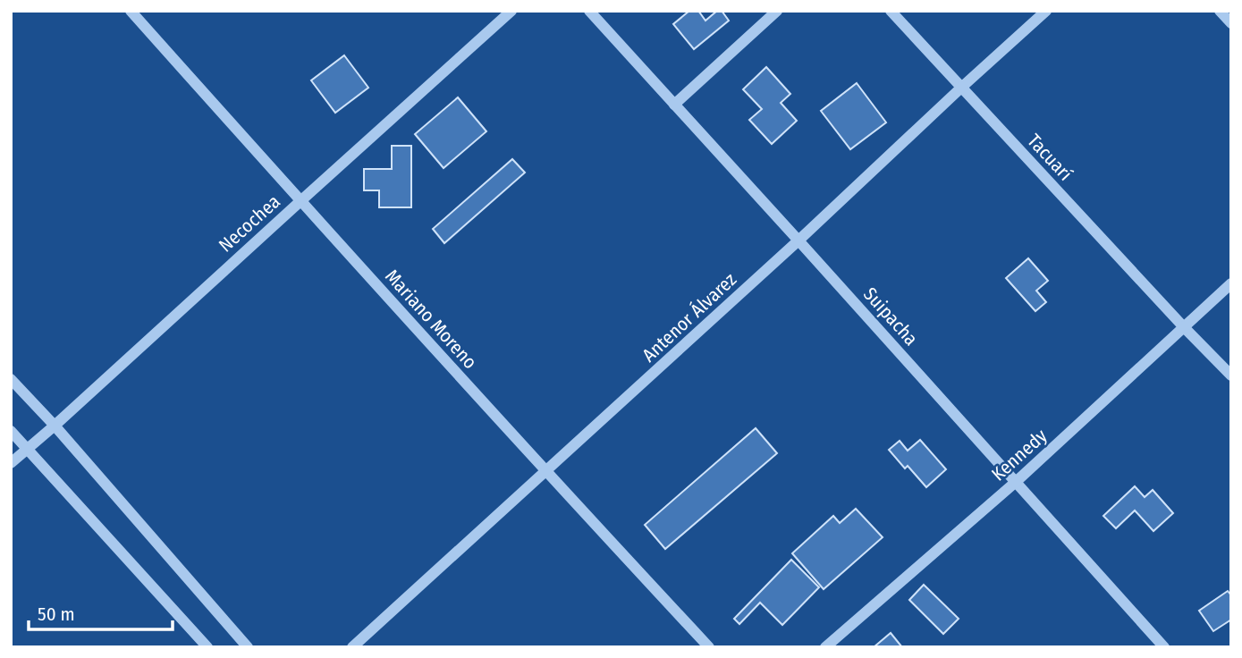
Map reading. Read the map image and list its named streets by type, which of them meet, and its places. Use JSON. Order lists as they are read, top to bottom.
{
  "streets": {
    "street": [
      "Tacuarí",
      "Necochea",
      "Suipacha",
      "Antenor Álvarez",
      "Mariano Moreno",
      "Kennedy"
    ]
  },
  "crossings": [
    ["Tacuarí", "Antenor Álvarez"],
    ["Tacuarí", "Kennedy"],
    ["Necochea", "Mariano Moreno"],
    ["Suipacha", "Antenor Álvarez"],
    ["Suipacha", "Kennedy"],
    ["Antenor Álvarez", "Mariano Moreno"]
  ],
  "scale_bar": "50 m"
}
